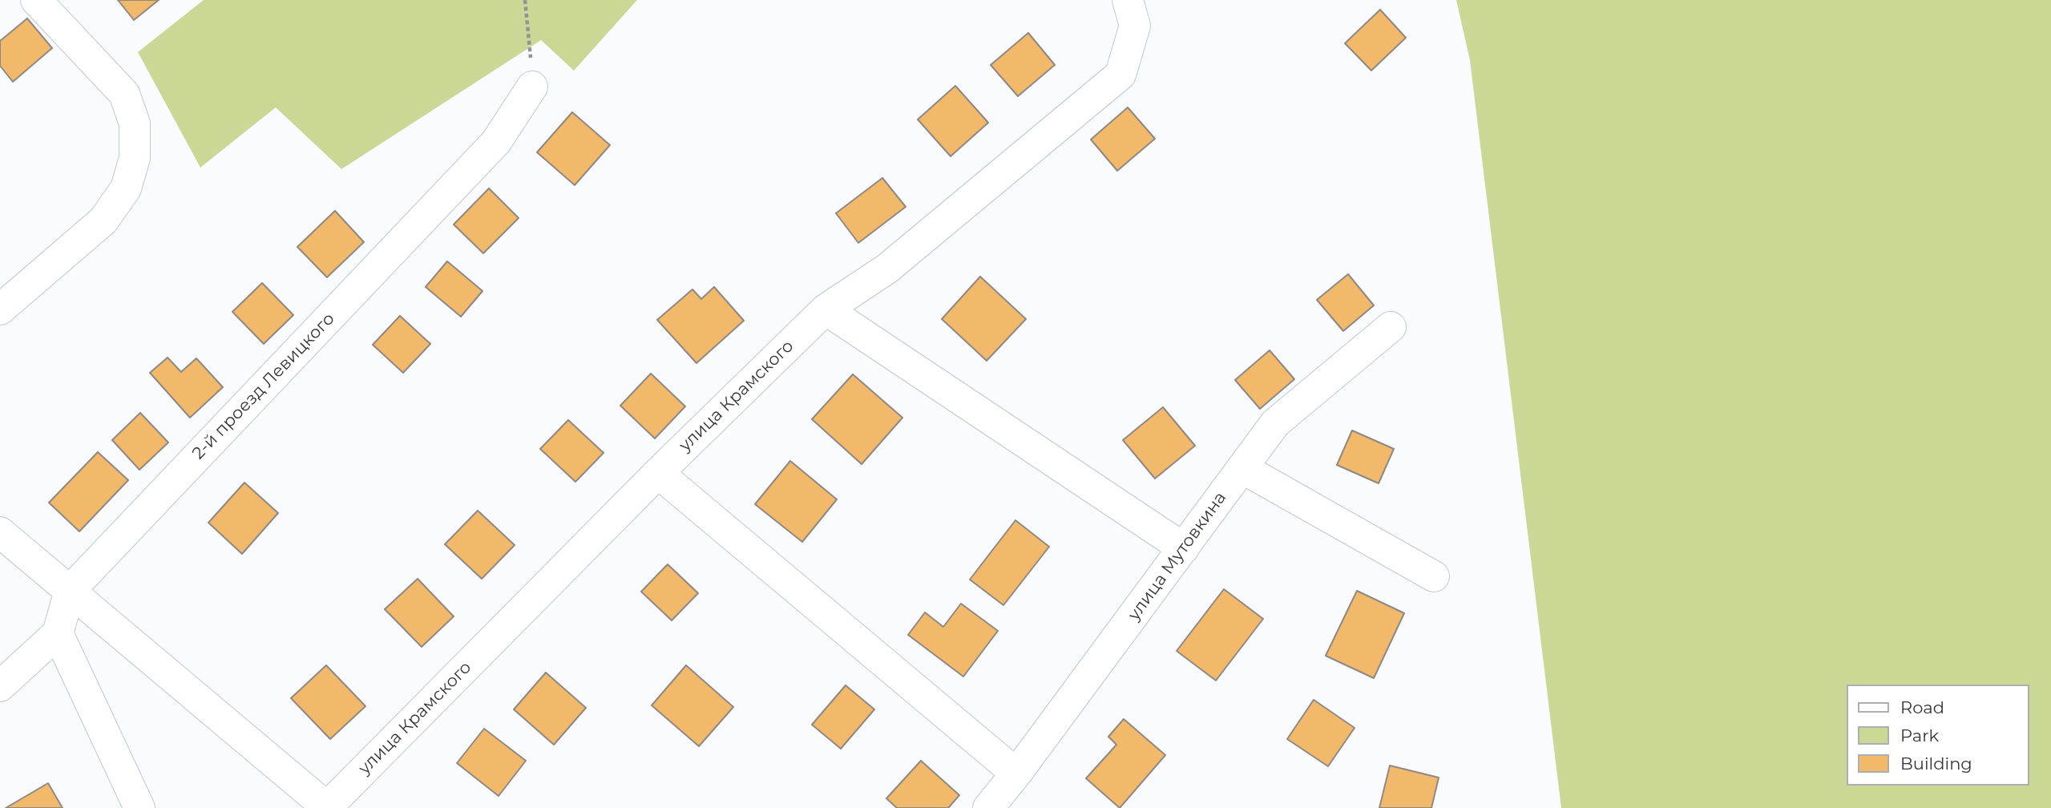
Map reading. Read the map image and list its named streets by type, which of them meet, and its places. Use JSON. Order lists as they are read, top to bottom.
{
  "streets": {
    "street": ["2-й проезд Левицкого", "улица Крамского", "улица Мутовкина"]
  },
  "legend": ["Road", "Park", "Building"]
}
